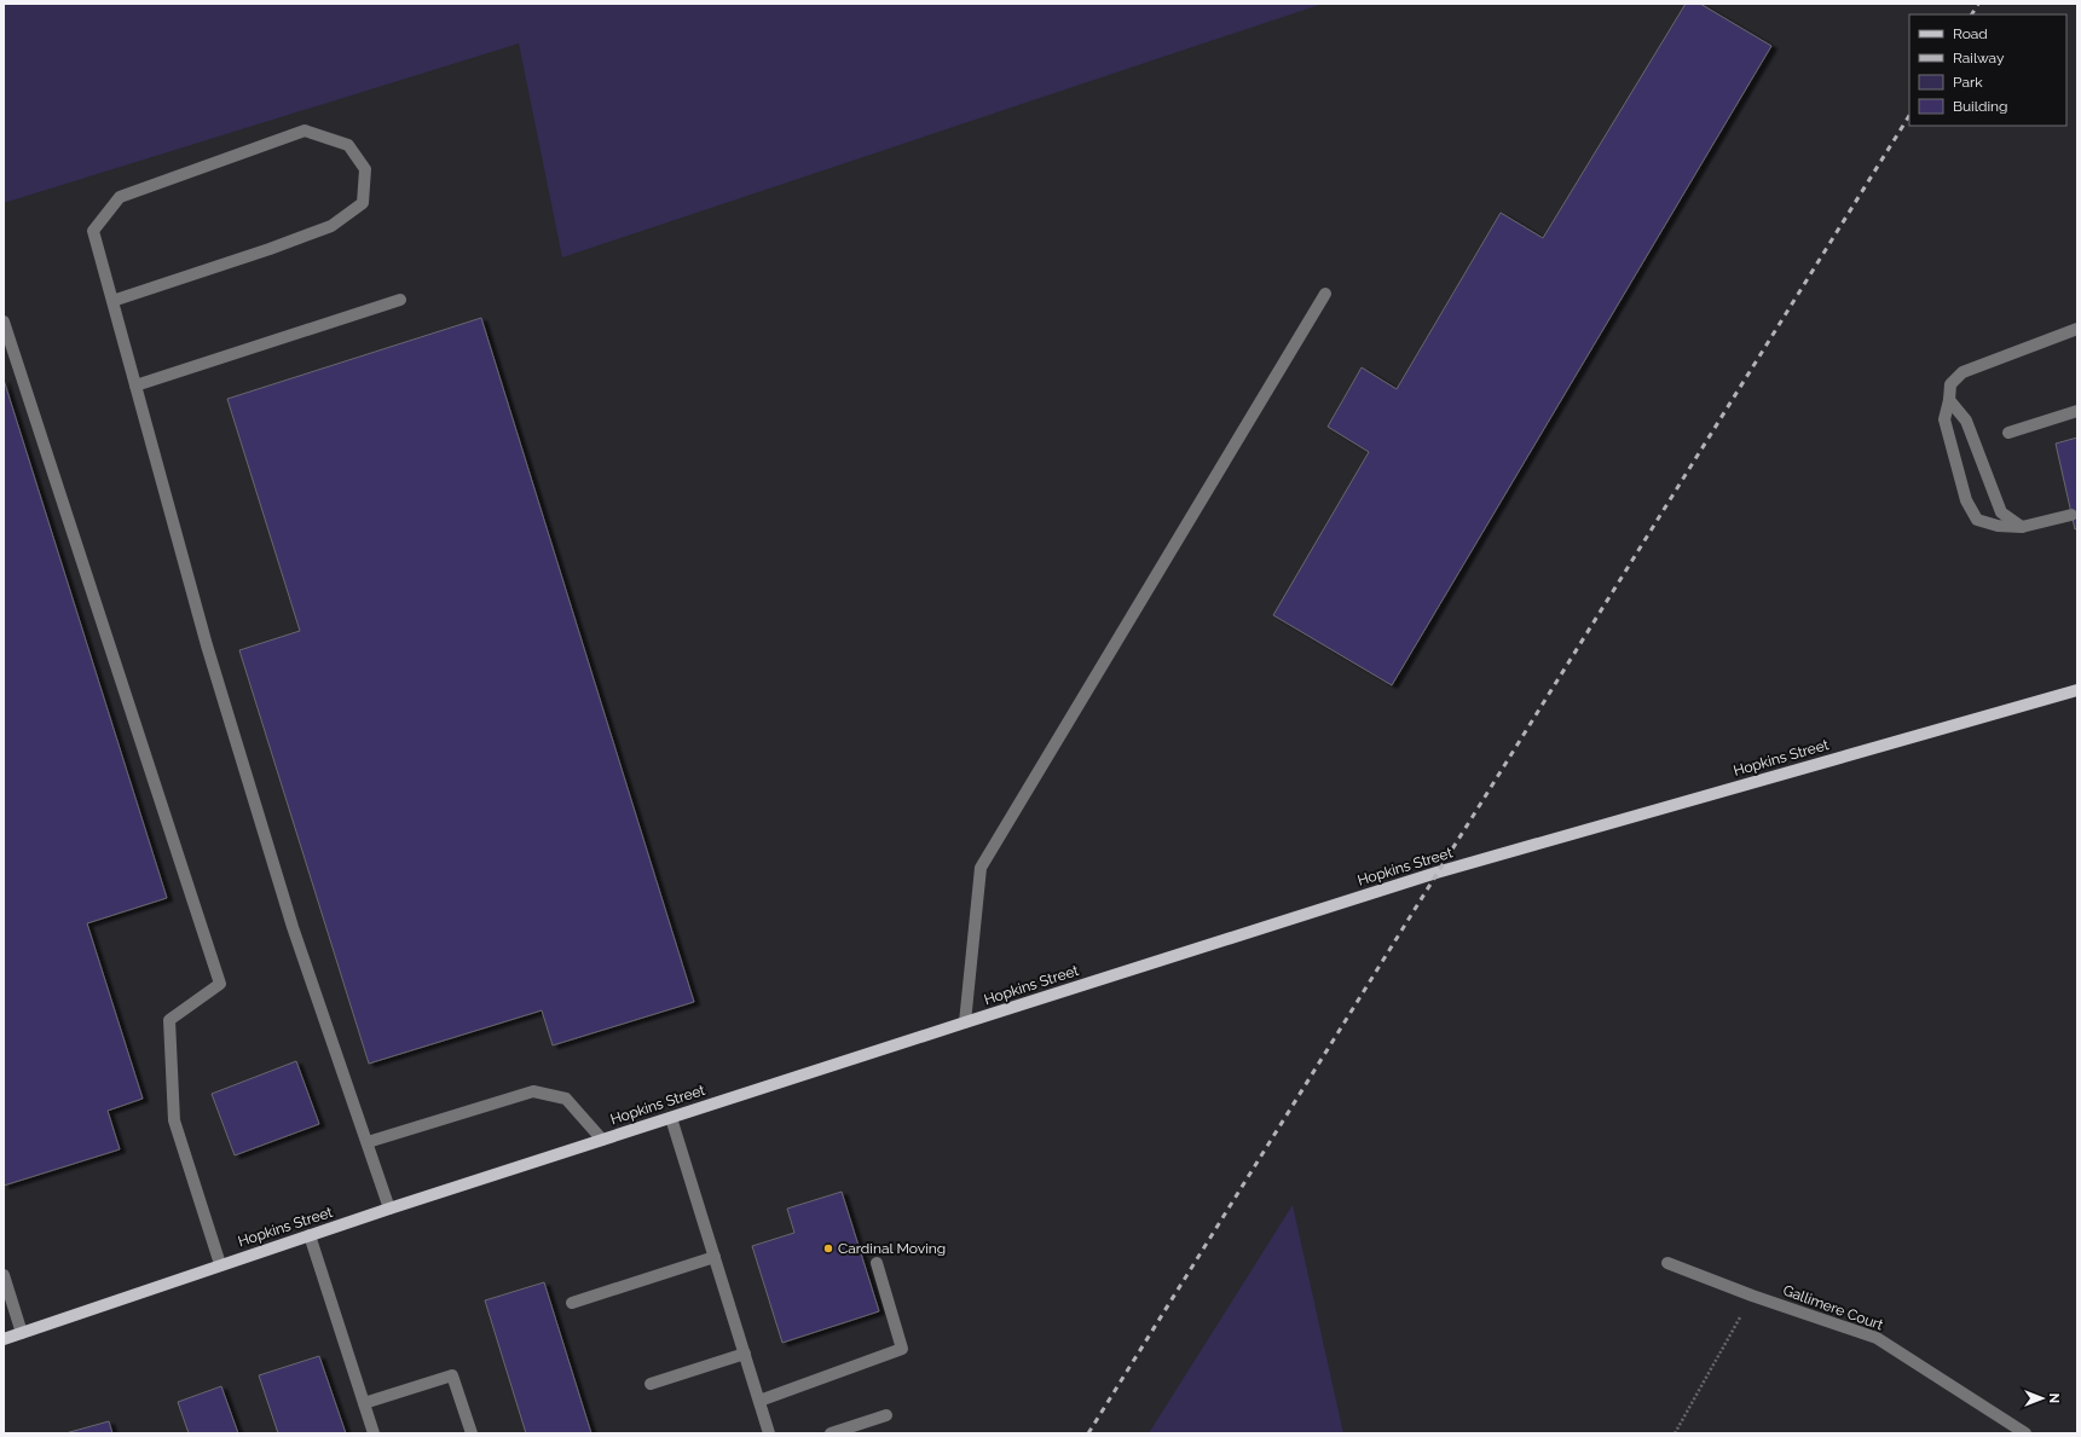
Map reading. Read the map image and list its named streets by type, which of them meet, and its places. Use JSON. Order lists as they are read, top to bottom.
{
  "streets": {
    "main road": ["Hopkins Street"],
    "street": ["Gallimere Court"]
  },
  "places": ["Cardinal Moving"],
  "legend": [
    "Road",
    "Railway",
    "Park",
    "Building"
  ],
  "north": "right"
}
